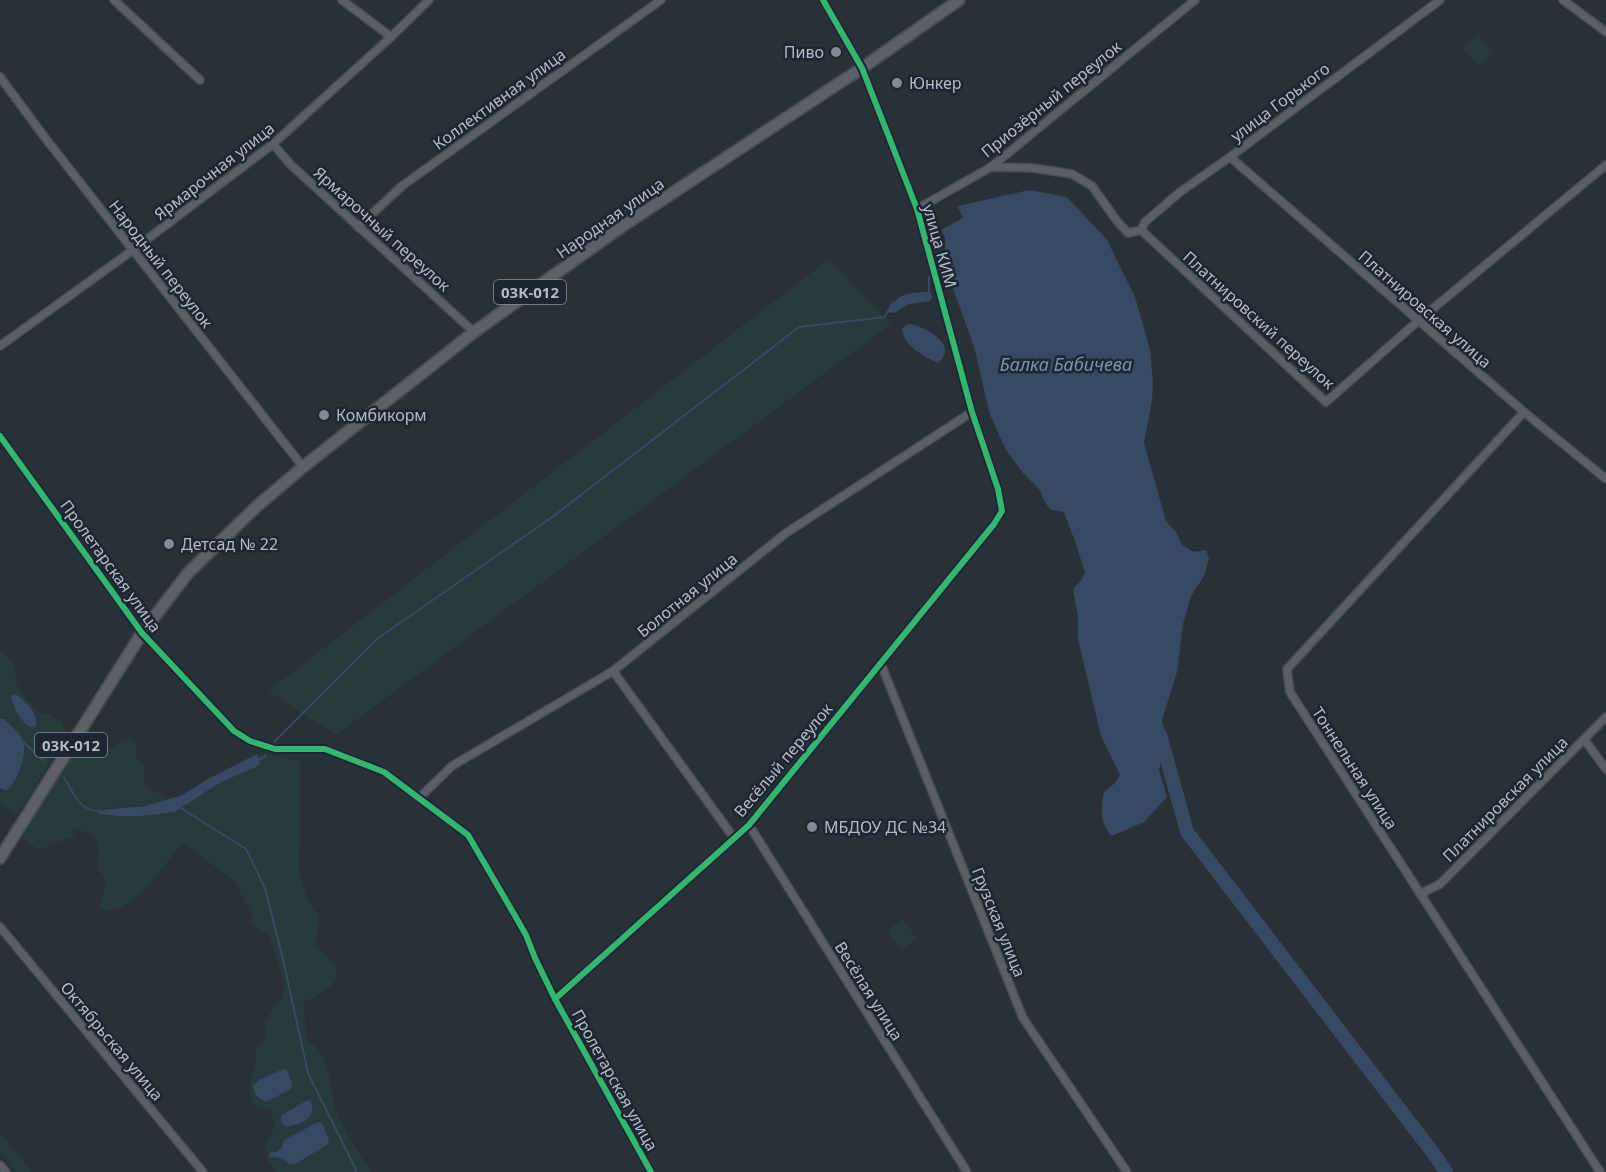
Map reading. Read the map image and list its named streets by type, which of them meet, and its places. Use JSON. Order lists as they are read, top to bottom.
{
  "streets": {
    "main road": ["Народная улица", "03К-012"],
    "street": [
      "Коллективная улица",
      "Приозёрный переулок",
      "улица Горького",
      "Ярмарочная улица",
      "Ярмарочный переулок",
      "улица КИМ",
      "Народный переулок",
      "Платнировская улица",
      "Платнировский переулок",
      "Пролетарская улица",
      "Болотная улица",
      "Весёлый переулок",
      "Тоннельная улица",
      "Грузская улица",
      "Весёлая улица",
      "Октябрьская улица"
    ]
  },
  "crossings": [
    ["Коллективная улица", "Ярмарочный переулок"],
    ["Приозёрный переулок", "улица КИМ"],
    ["Приозёрный переулок", "Платнировский переулок"],
    ["улица Горького", "Платнировская улица"],
    ["улица Горького", "Платнировский переулок"],
    ["Ярмарочная улица", "Ярмарочный переулок"],
    ["Ярмарочная улица", "Народный переулок"],
    ["Народная улица", "Ярмарочный переулок"],
    ["Народная улица", "улица КИМ"],
    ["Народная улица", "Народный переулок"],
    ["Народная улица", "03К-012"],
    ["Народная улица", "Пролетарская улица"],
    ["улица КИМ", "Болотная улица"],
    ["улица КИМ", "Весёлый переулок"],
    ["03К-012", "Пролетарская улица"],
    ["Платнировская улица", "Платнировский переулок"],
    ["Платнировская улица", "Тоннельная улица"],
    ["Пролетарская улица", "Болотная улица"],
    ["Пролетарская улица", "Весёлый переулок"],
    ["Весёлый переулок", "Грузская улица"],
    ["Весёлый переулок", "Весёлая улица"]
  ],
  "water": ["Балка Бабичева"],
  "places": [
    "Пиво",
    "Юнкер",
    "Комбикорм",
    "Детсад № 22",
    "МБДОУ ДС №34"
  ]
}
